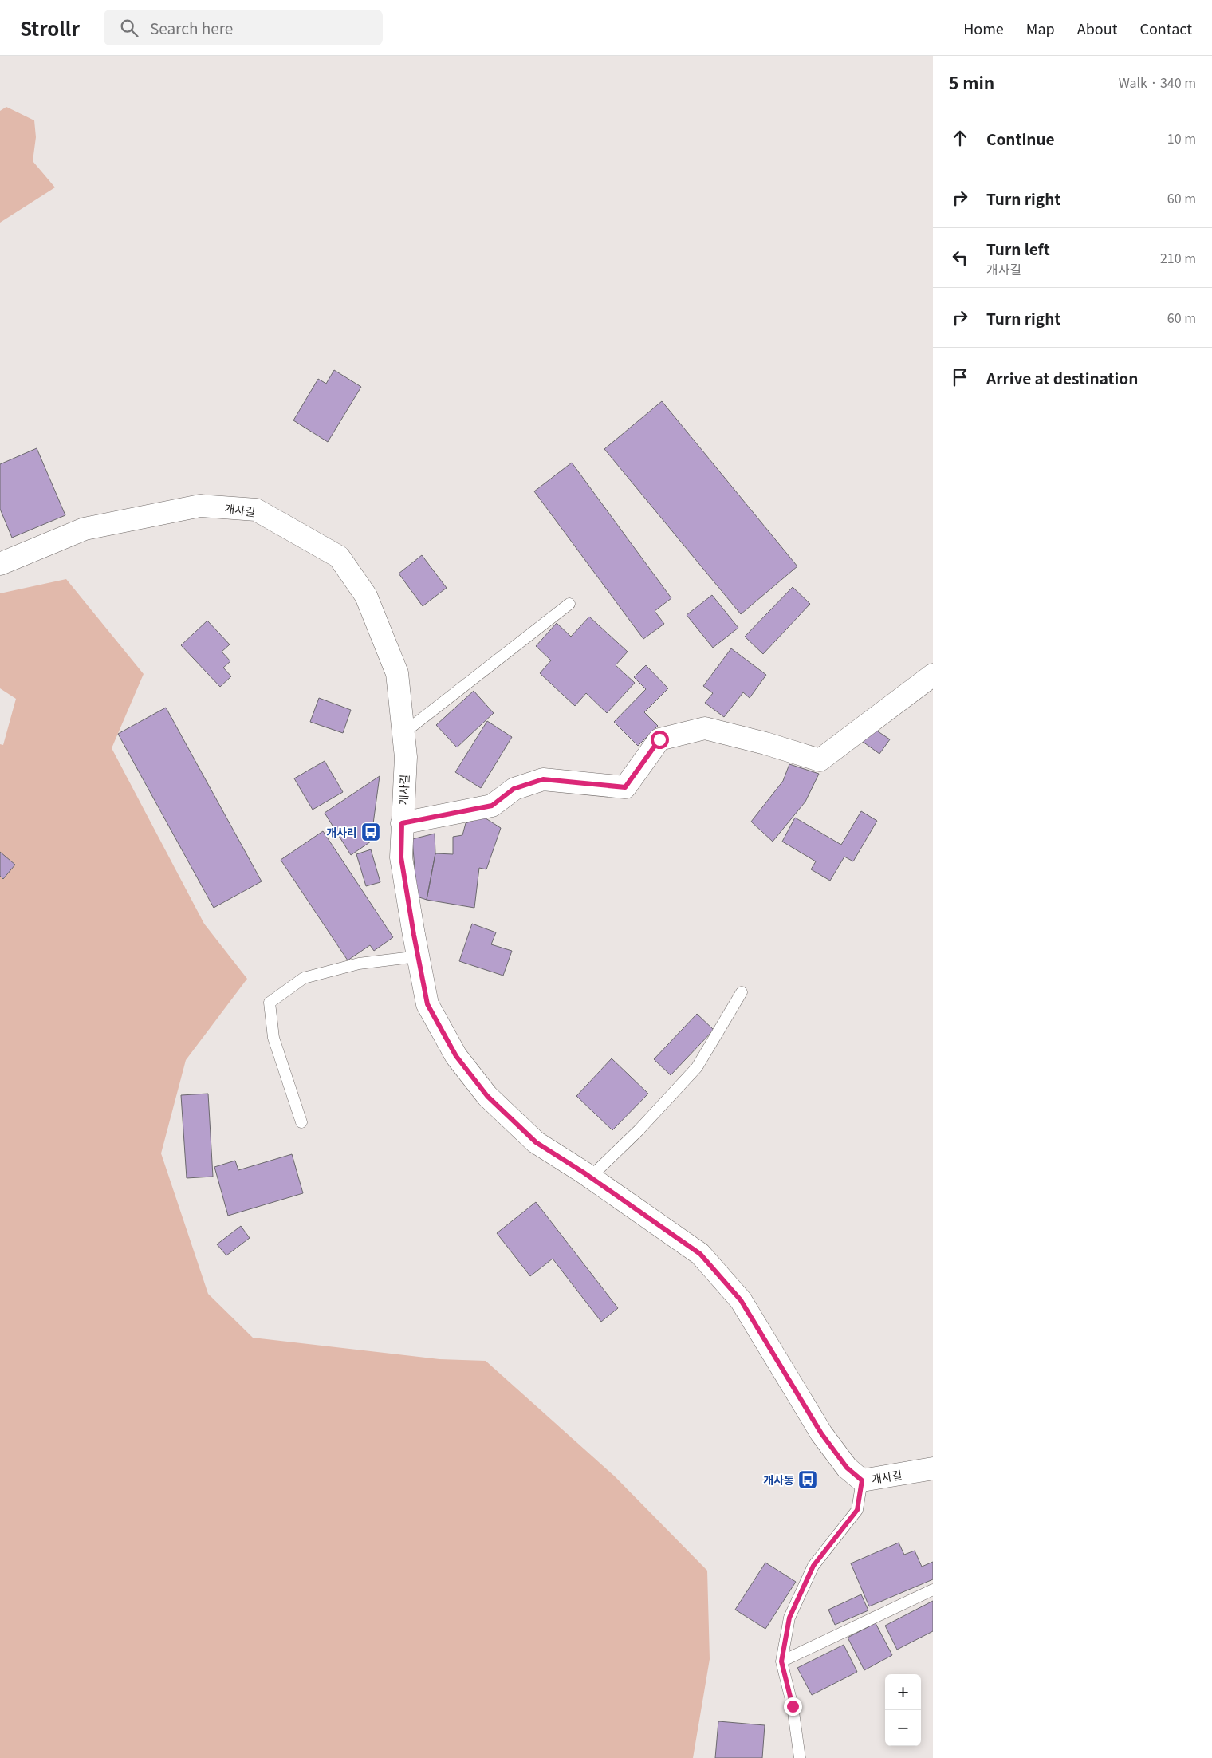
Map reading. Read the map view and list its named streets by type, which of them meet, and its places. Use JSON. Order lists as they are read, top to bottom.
{
  "streets": {
    "street": ["개사길"]
  },
  "places": {
    "bus stop": ["개사리", "개사동"]
  },
  "page": {
    "header": "Strollr",
    "search": "Search here",
    "nav": [
      "Home",
      "Map",
      "About",
      "Contact"
    ],
    "heading": ["5 min", "Walk · 340 m"],
    "list": [
      ["Continue", "10 m"],
      ["Turn right", "60 m"],
      ["Turn left", "개사길", "210 m"],
      ["Turn right", "60 m"],
      "Arrive at destination"
    ],
    "map_buttons": ["+", "−"]
  }
}
